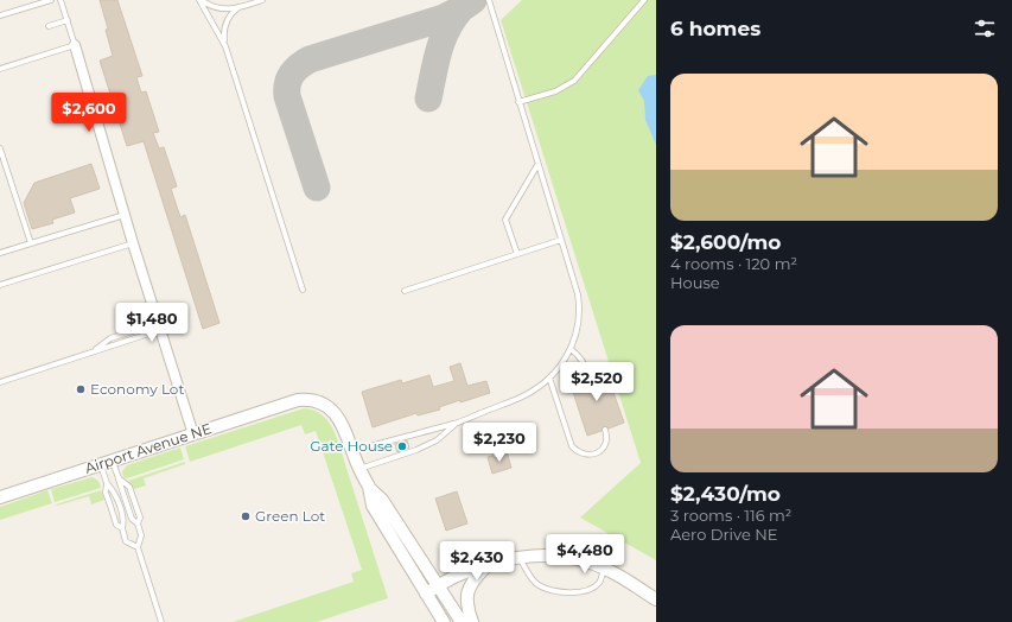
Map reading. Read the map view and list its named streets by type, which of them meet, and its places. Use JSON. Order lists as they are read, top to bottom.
{
  "streets": {
    "street": ["Airport Avenue NE"]
  },
  "places": ["Economy Lot", "Gate House", "Green Lot"],
  "page": {
    "heading": "6 homes",
    "list": [
      {
        "name": "$2,600/mo",
        "note": "4 rooms · 120 m² · House"
      },
      {
        "name": "$2,430/mo",
        "note": "3 rooms · 116 m² · Aero Drive NE"
      }
    ],
    "price": [
      "$2,600",
      "$1,480",
      "$2,520",
      "$2,230",
      "$4,480",
      "$2,430"
    ]
  }
}
